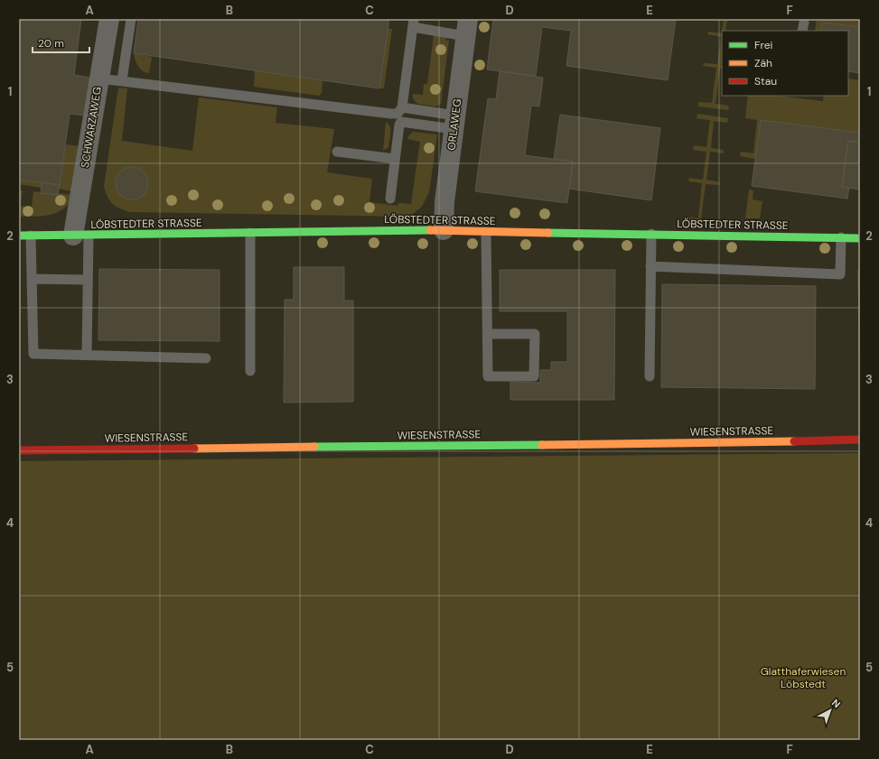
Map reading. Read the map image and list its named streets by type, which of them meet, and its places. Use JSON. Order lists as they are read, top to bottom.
{
  "streets": {
    "street": [
      "ORLAWEG",
      "SCHWARZAWEG",
      "LÖBSTEDTER STRASSE",
      "WIESENSTRASSE"
    ]
  },
  "crossings": [
    ["ORLAWEG", "LÖBSTEDTER STRASSE"],
    ["SCHWARZAWEG", "LÖBSTEDTER STRASSE"]
  ],
  "parks": ["Glatthaferwiesen Löbstedt"],
  "legend": ["Frei", "Zäh", "Stau"],
  "scale_bar": "20 m",
  "north": "top right",
  "grid": {
    "columns": [
      "A",
      "B",
      "C",
      "D",
      "E",
      "F"
    ],
    "rows": [
      "1",
      "2",
      "3",
      "4",
      "5"
    ]
  }
}
